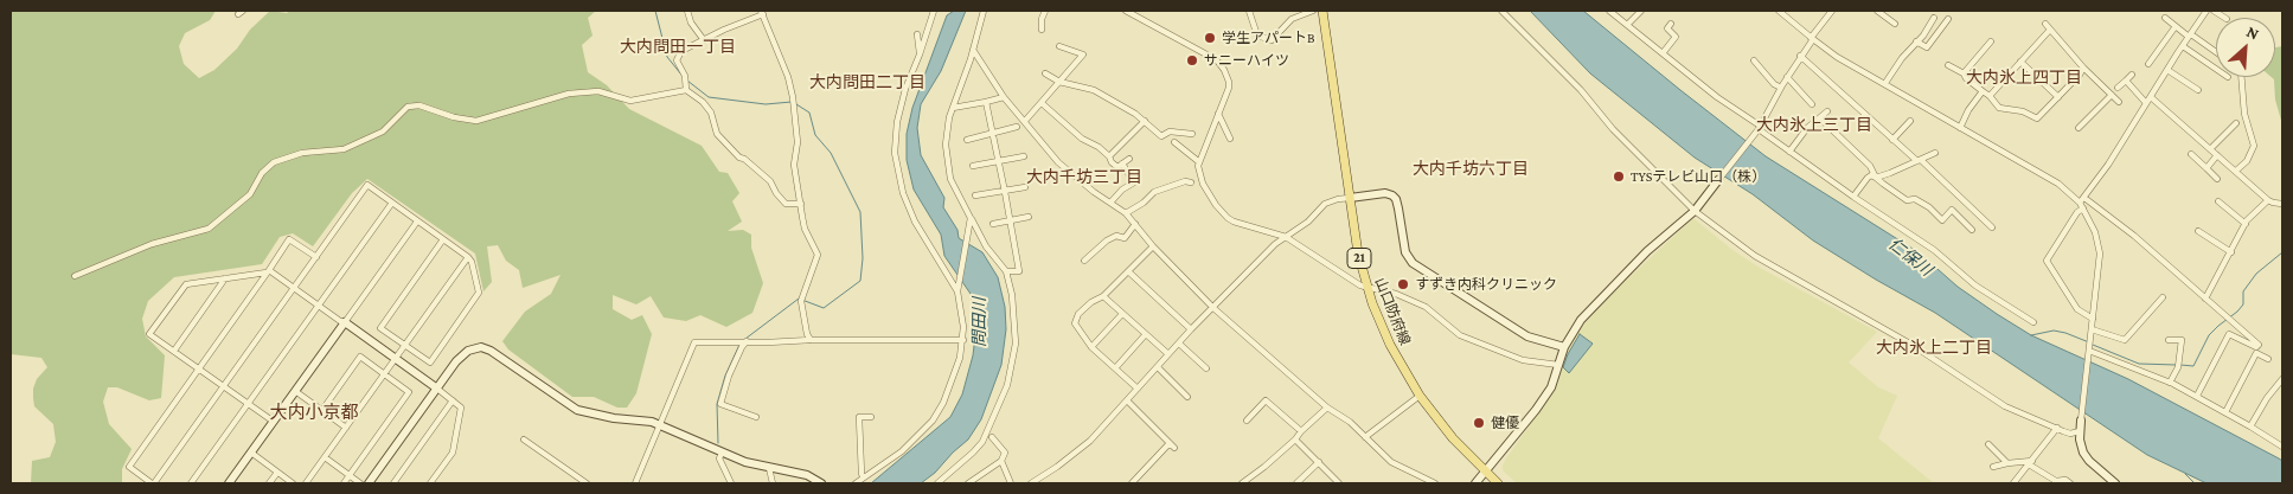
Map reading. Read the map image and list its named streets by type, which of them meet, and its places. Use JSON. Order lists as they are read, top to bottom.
{
  "streets": {
    "main road": ["21", "山口防府線"]
  },
  "districts": [
    "大内問田一丁目",
    "大内氷上四丁目",
    "大内問田二丁目",
    "大内氷上三丁目",
    "大内千坊六丁目",
    "大内千坊三丁目",
    "大内氷上二丁目",
    "大内小京都"
  ],
  "water": ["仁保川", "問田川"],
  "places": [
    "学生アパートB",
    "サニーハイツ",
    "TYSテレビ山口（株）",
    "すずき内科クリニック",
    "健優"
  ],
  "north": "top right"
}
